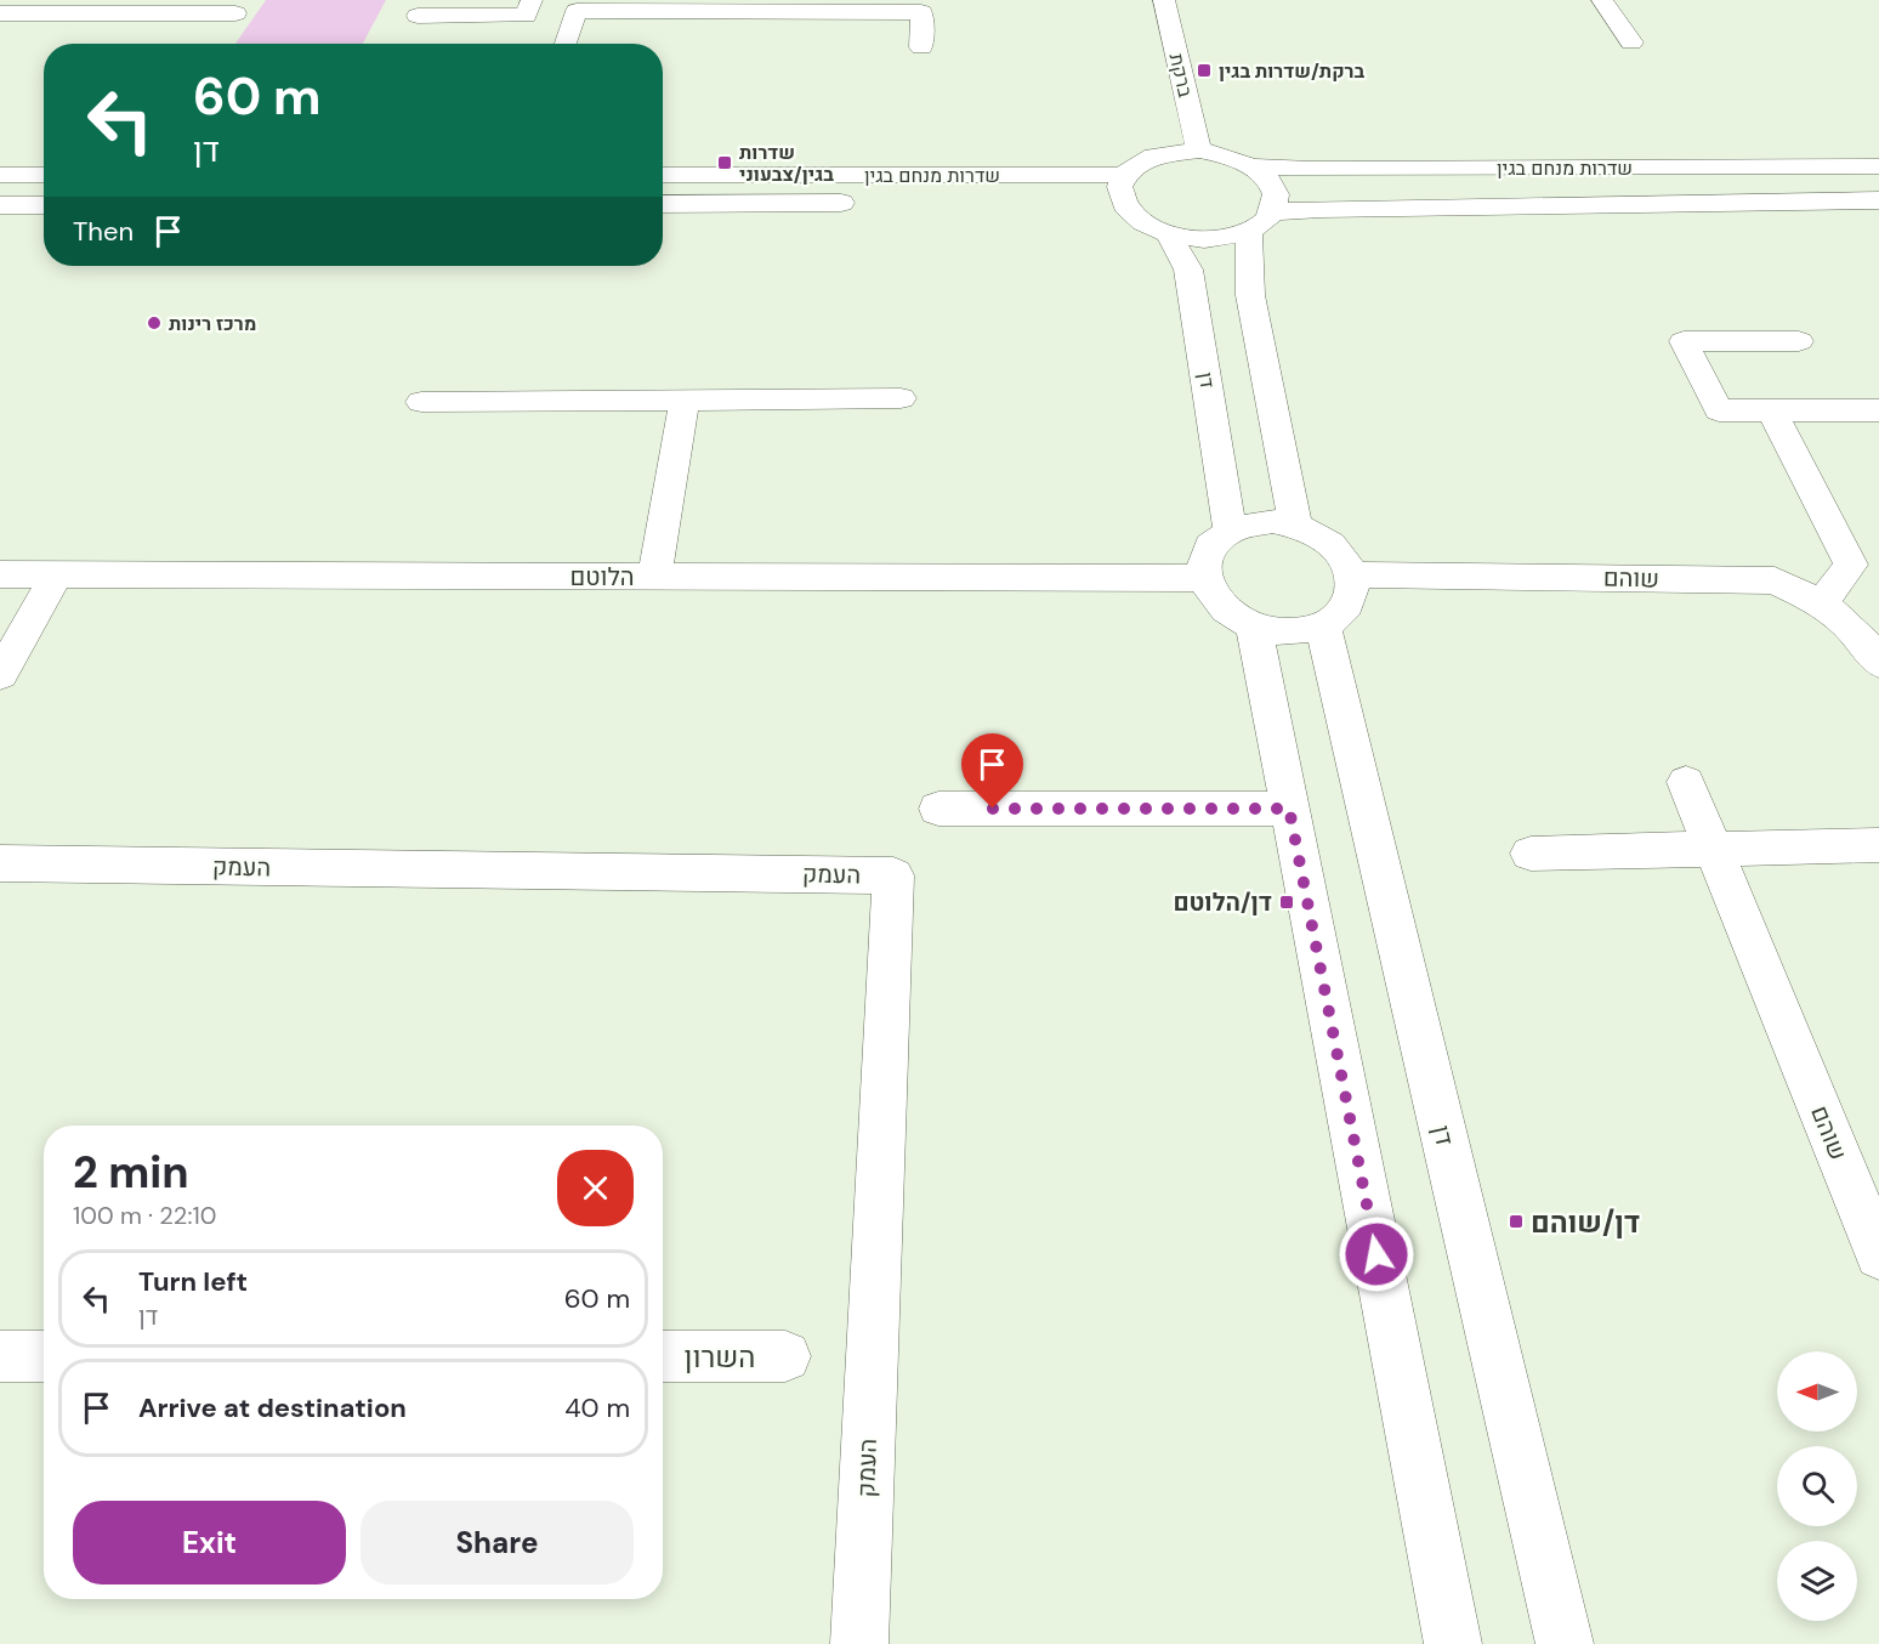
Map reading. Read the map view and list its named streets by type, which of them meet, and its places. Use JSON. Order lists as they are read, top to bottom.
{
  "streets": {
    "street": [
      "ברקת",
      "שדרות מנחם בגין",
      "דן",
      "הלוטם",
      "שוהם",
      "העמק",
      "השרון"
    ]
  },
  "crossings": [
    ["שדרות מנחם בגין", "דן"],
    ["דן", "הלוטם"],
    ["דן", "שוהם"],
    ["הלוטם", "שוהם"]
  ],
  "places": {
    "transit": [
      "ברקת/שדרות בגין",
      "שדרות בגין/צבעוני",
      "דן/הלוטם",
      "דן/שוהם"
    ],
    "other": ["מרכז רינות"]
  },
  "north": "left",
  "page": {
    "turn": ["60 m", "דן"],
    "then": "Then",
    "heading": ["2 min", "100 m · 22:10"],
    "list": [
      {
        "name": "Turn left",
        "note": "דן",
        "value": "60 m"
      },
      {
        "name": "Arrive at destination",
        "value": "40 m"
      }
    ],
    "buttons": ["Exit", "Share"]
  }
}
